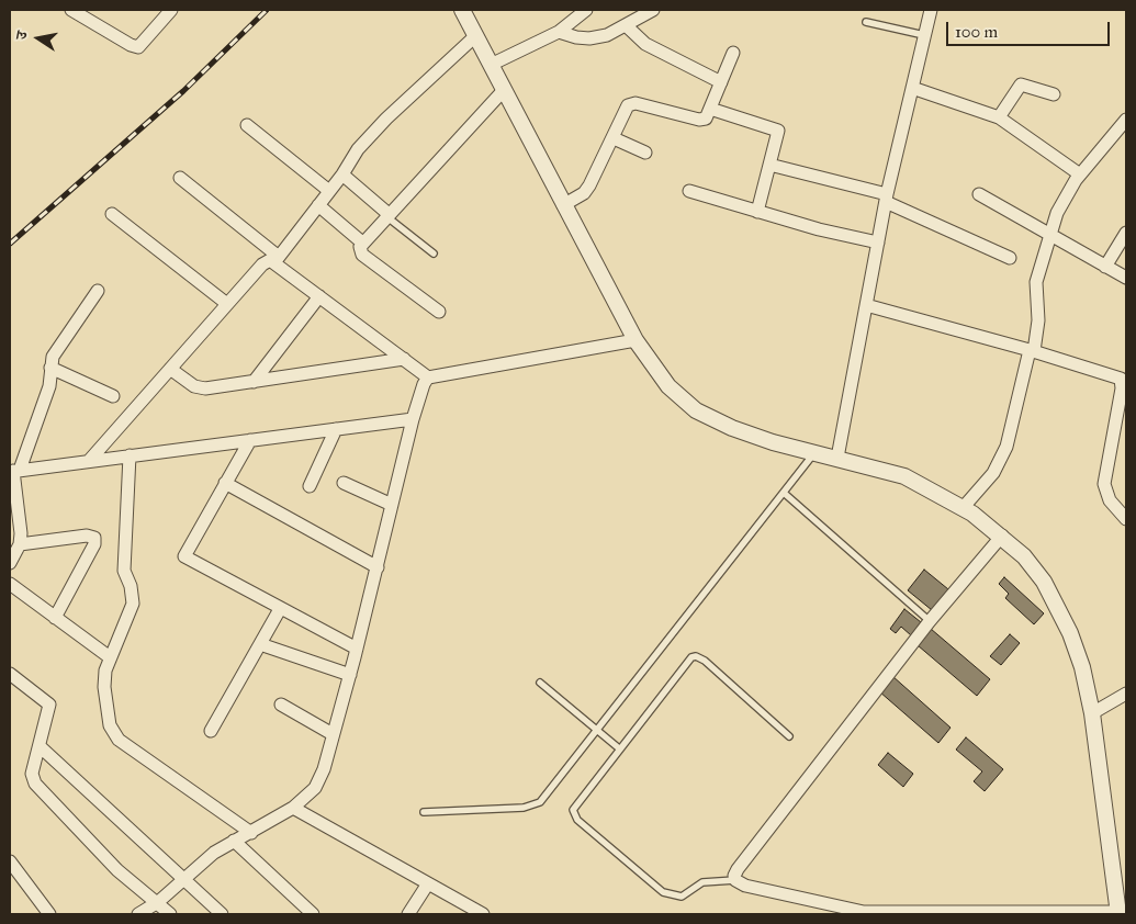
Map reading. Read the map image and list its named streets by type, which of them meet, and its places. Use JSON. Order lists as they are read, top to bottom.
{
  "scale_bar": "100 m",
  "north": "left"
}
